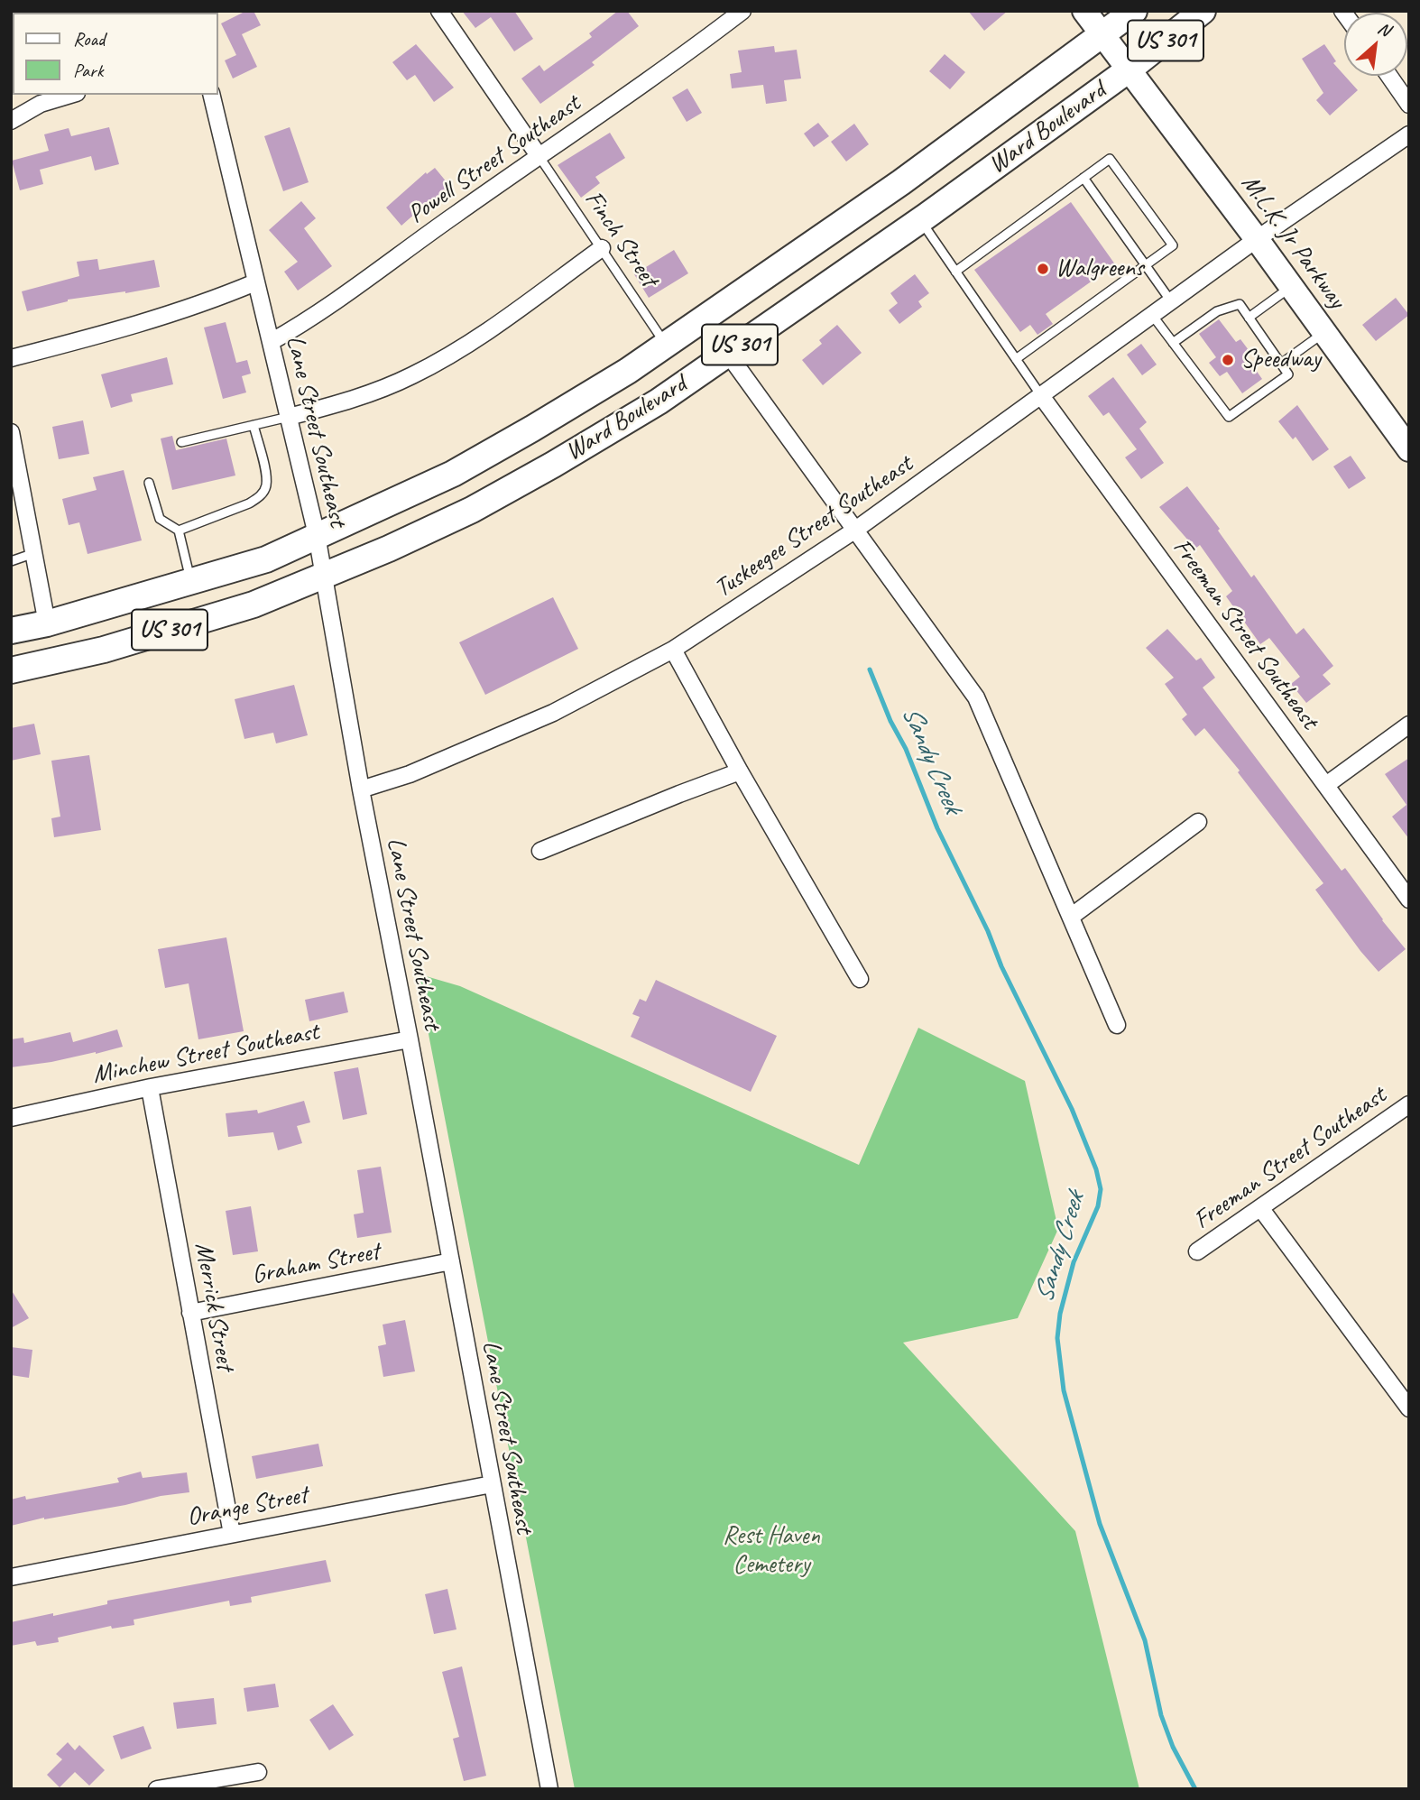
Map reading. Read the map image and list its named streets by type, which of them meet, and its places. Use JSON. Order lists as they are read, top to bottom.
{
  "streets": {
    "highway": ["US 301", "Ward Boulevard"],
    "main road": ["M.L.K. Jr Parkway"],
    "street": [
      "Powell Street Southeast",
      "Lane Street Southeast",
      "Tuskeegee Street Southeast",
      "Freeman Street Southeast",
      "Minchew Street Southeast",
      "Graham Street",
      "Merrick Street",
      "Orange Street"
    ],
    "lane": ["Finch Street"]
  },
  "crossings": [
    ["US 301", "Ward Boulevard"],
    ["US 301", "M.L.K. Jr Parkway"],
    ["Ward Boulevard", "Finch Street"],
    ["Ward Boulevard", "M.L.K. Jr Parkway"],
    ["Ward Boulevard", "Lane Street Southeast"],
    ["Powell Street Southeast", "Finch Street"],
    ["Powell Street Southeast", "Lane Street Southeast"],
    ["M.L.K. Jr Parkway", "Tuskeegee Street Southeast"],
    ["Lane Street Southeast", "Tuskeegee Street Southeast"],
    ["Lane Street Southeast", "Minchew Street Southeast"],
    ["Lane Street Southeast", "Graham Street"],
    ["Lane Street Southeast", "Orange Street"],
    ["Tuskeegee Street Southeast", "Freeman Street Southeast"],
    ["Minchew Street Southeast", "Merrick Street"],
    ["Graham Street", "Merrick Street"],
    ["Merrick Street", "Orange Street"]
  ],
  "water": ["Sandy Creek"],
  "parks": ["Rest Haven Cemetery"],
  "places": ["Walgreens", "Speedway"],
  "legend": ["Road", "Park"],
  "north": "top right"
}
